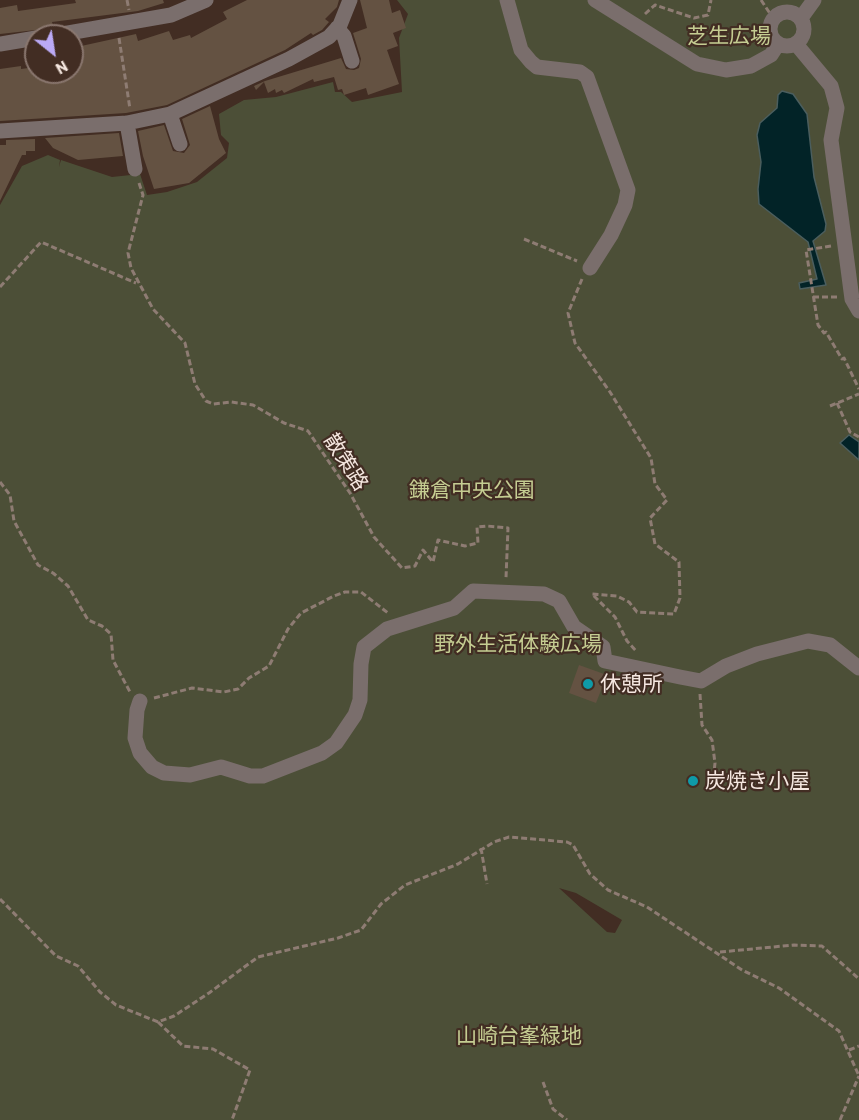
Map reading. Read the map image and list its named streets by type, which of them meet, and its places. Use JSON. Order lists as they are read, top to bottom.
{
  "streets": {
    "path": ["散策路"]
  },
  "parks": [
    "芝生広場",
    "鎌倉中央公園",
    "野外生活体験広場",
    "山崎台峯緑地"
  ],
  "places": ["休憩所", "炭焼き小屋"],
  "north": "bottom right"
}
